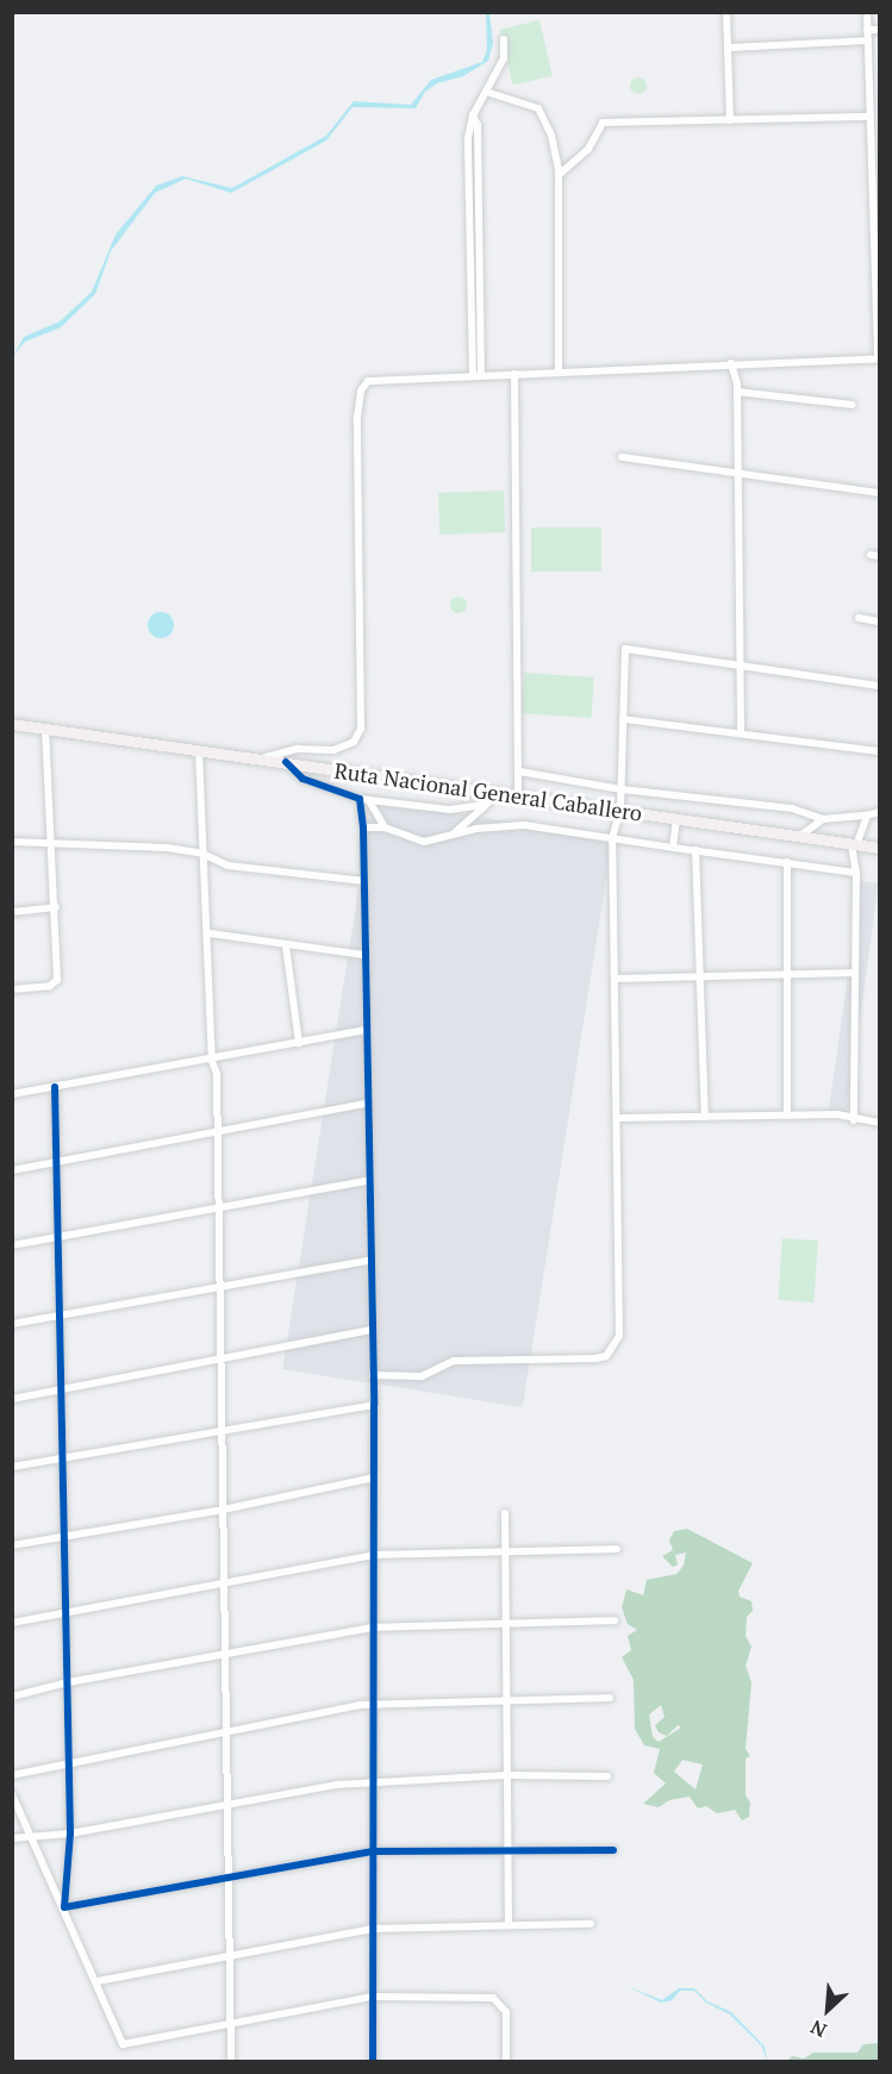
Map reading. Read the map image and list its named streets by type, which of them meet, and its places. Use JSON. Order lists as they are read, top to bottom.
{
  "streets": {
    "highway": ["Ruta Nacional General Caballero"]
  },
  "north": "bottom left"
}
